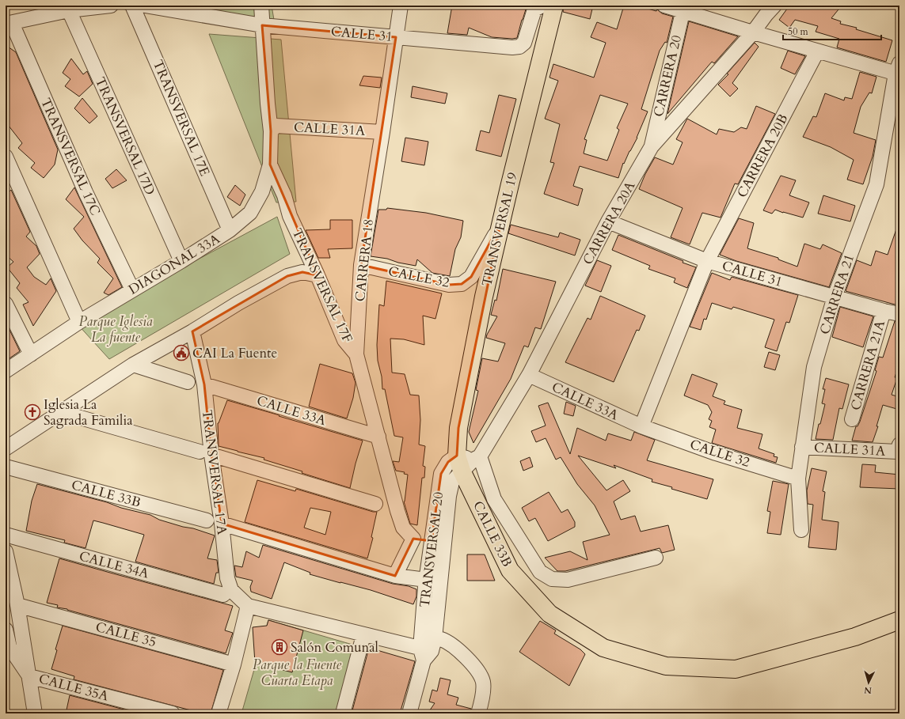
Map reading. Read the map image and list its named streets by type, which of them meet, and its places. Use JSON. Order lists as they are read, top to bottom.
{
  "streets": {
    "main road": ["TRANSVERSAL 19", "CALLE 33B"],
    "street": [
      "CALLE 31",
      "CARRERA 20",
      "TRANSVERSAL 17E",
      "CALLE 31A",
      "TRANSVERSAL 17D",
      "CARRERA 20B",
      "TRANSVERSAL 17C",
      "CARRERA 20A",
      "CARRERA 18",
      "DIAGONAL 33A",
      "CALLE 32",
      "TRANSVERSAL 17F",
      "CARRERA 21",
      "CARRERA 21A",
      "CALLE 33A",
      "TRANSVERSAL 17A",
      "TRANSVERSAL 20",
      "CALLE 34A",
      "CALLE 35",
      "CALLE 35A"
    ]
  },
  "crossings": [
    ["CALLE 31", "CARRERA 20B"],
    ["CALLE 31", "CARRERA 20A"],
    ["CALLE 31", "TRANSVERSAL 19"],
    ["CALLE 31", "CARRERA 18"],
    ["CALLE 31", "CARRERA 21"],
    ["CALLE 31", "CARRERA 21A"],
    ["CARRERA 20", "CARRERA 20A"],
    ["TRANSVERSAL 17E", "DIAGONAL 33A"],
    ["CALLE 31A", "CARRERA 18"],
    ["CALLE 31A", "CARRERA 21"],
    ["TRANSVERSAL 17D", "DIAGONAL 33A"],
    ["TRANSVERSAL 17C", "DIAGONAL 33A"],
    ["CARRERA 20A", "TRANSVERSAL 19"],
    ["CARRERA 20A", "CALLE 33A"],
    ["CARRERA 20A", "CALLE 33B"],
    ["CARRERA 20A", "TRANSVERSAL 20"],
    ["TRANSVERSAL 19", "CALLE 32"],
    ["TRANSVERSAL 19", "CALLE 33B"],
    ["TRANSVERSAL 19", "TRANSVERSAL 20"],
    ["CARRERA 18", "CALLE 32"],
    ["CARRERA 18", "TRANSVERSAL 17F"],
    ["CARRERA 18", "CALLE 33A"],
    ["DIAGONAL 33A", "TRANSVERSAL 17F"],
    ["CALLE 32", "CARRERA 21"],
    ["CALLE 32", "CALLE 33A"],
    ["CALLE 33A", "TRANSVERSAL 17A"],
    ["CALLE 33B", "TRANSVERSAL 20"]
  ],
  "parks": ["Parque Iglesia La fuente", "Parque la Fuente Cuarta Etapa"],
  "places": {
    "public building": ["CAI La Fuente"],
    "church": ["Iglesia La Sagrada Familia"],
    "building": ["Salón Comunal"]
  },
  "scale_bar": "50 m",
  "north": "bottom"
}
